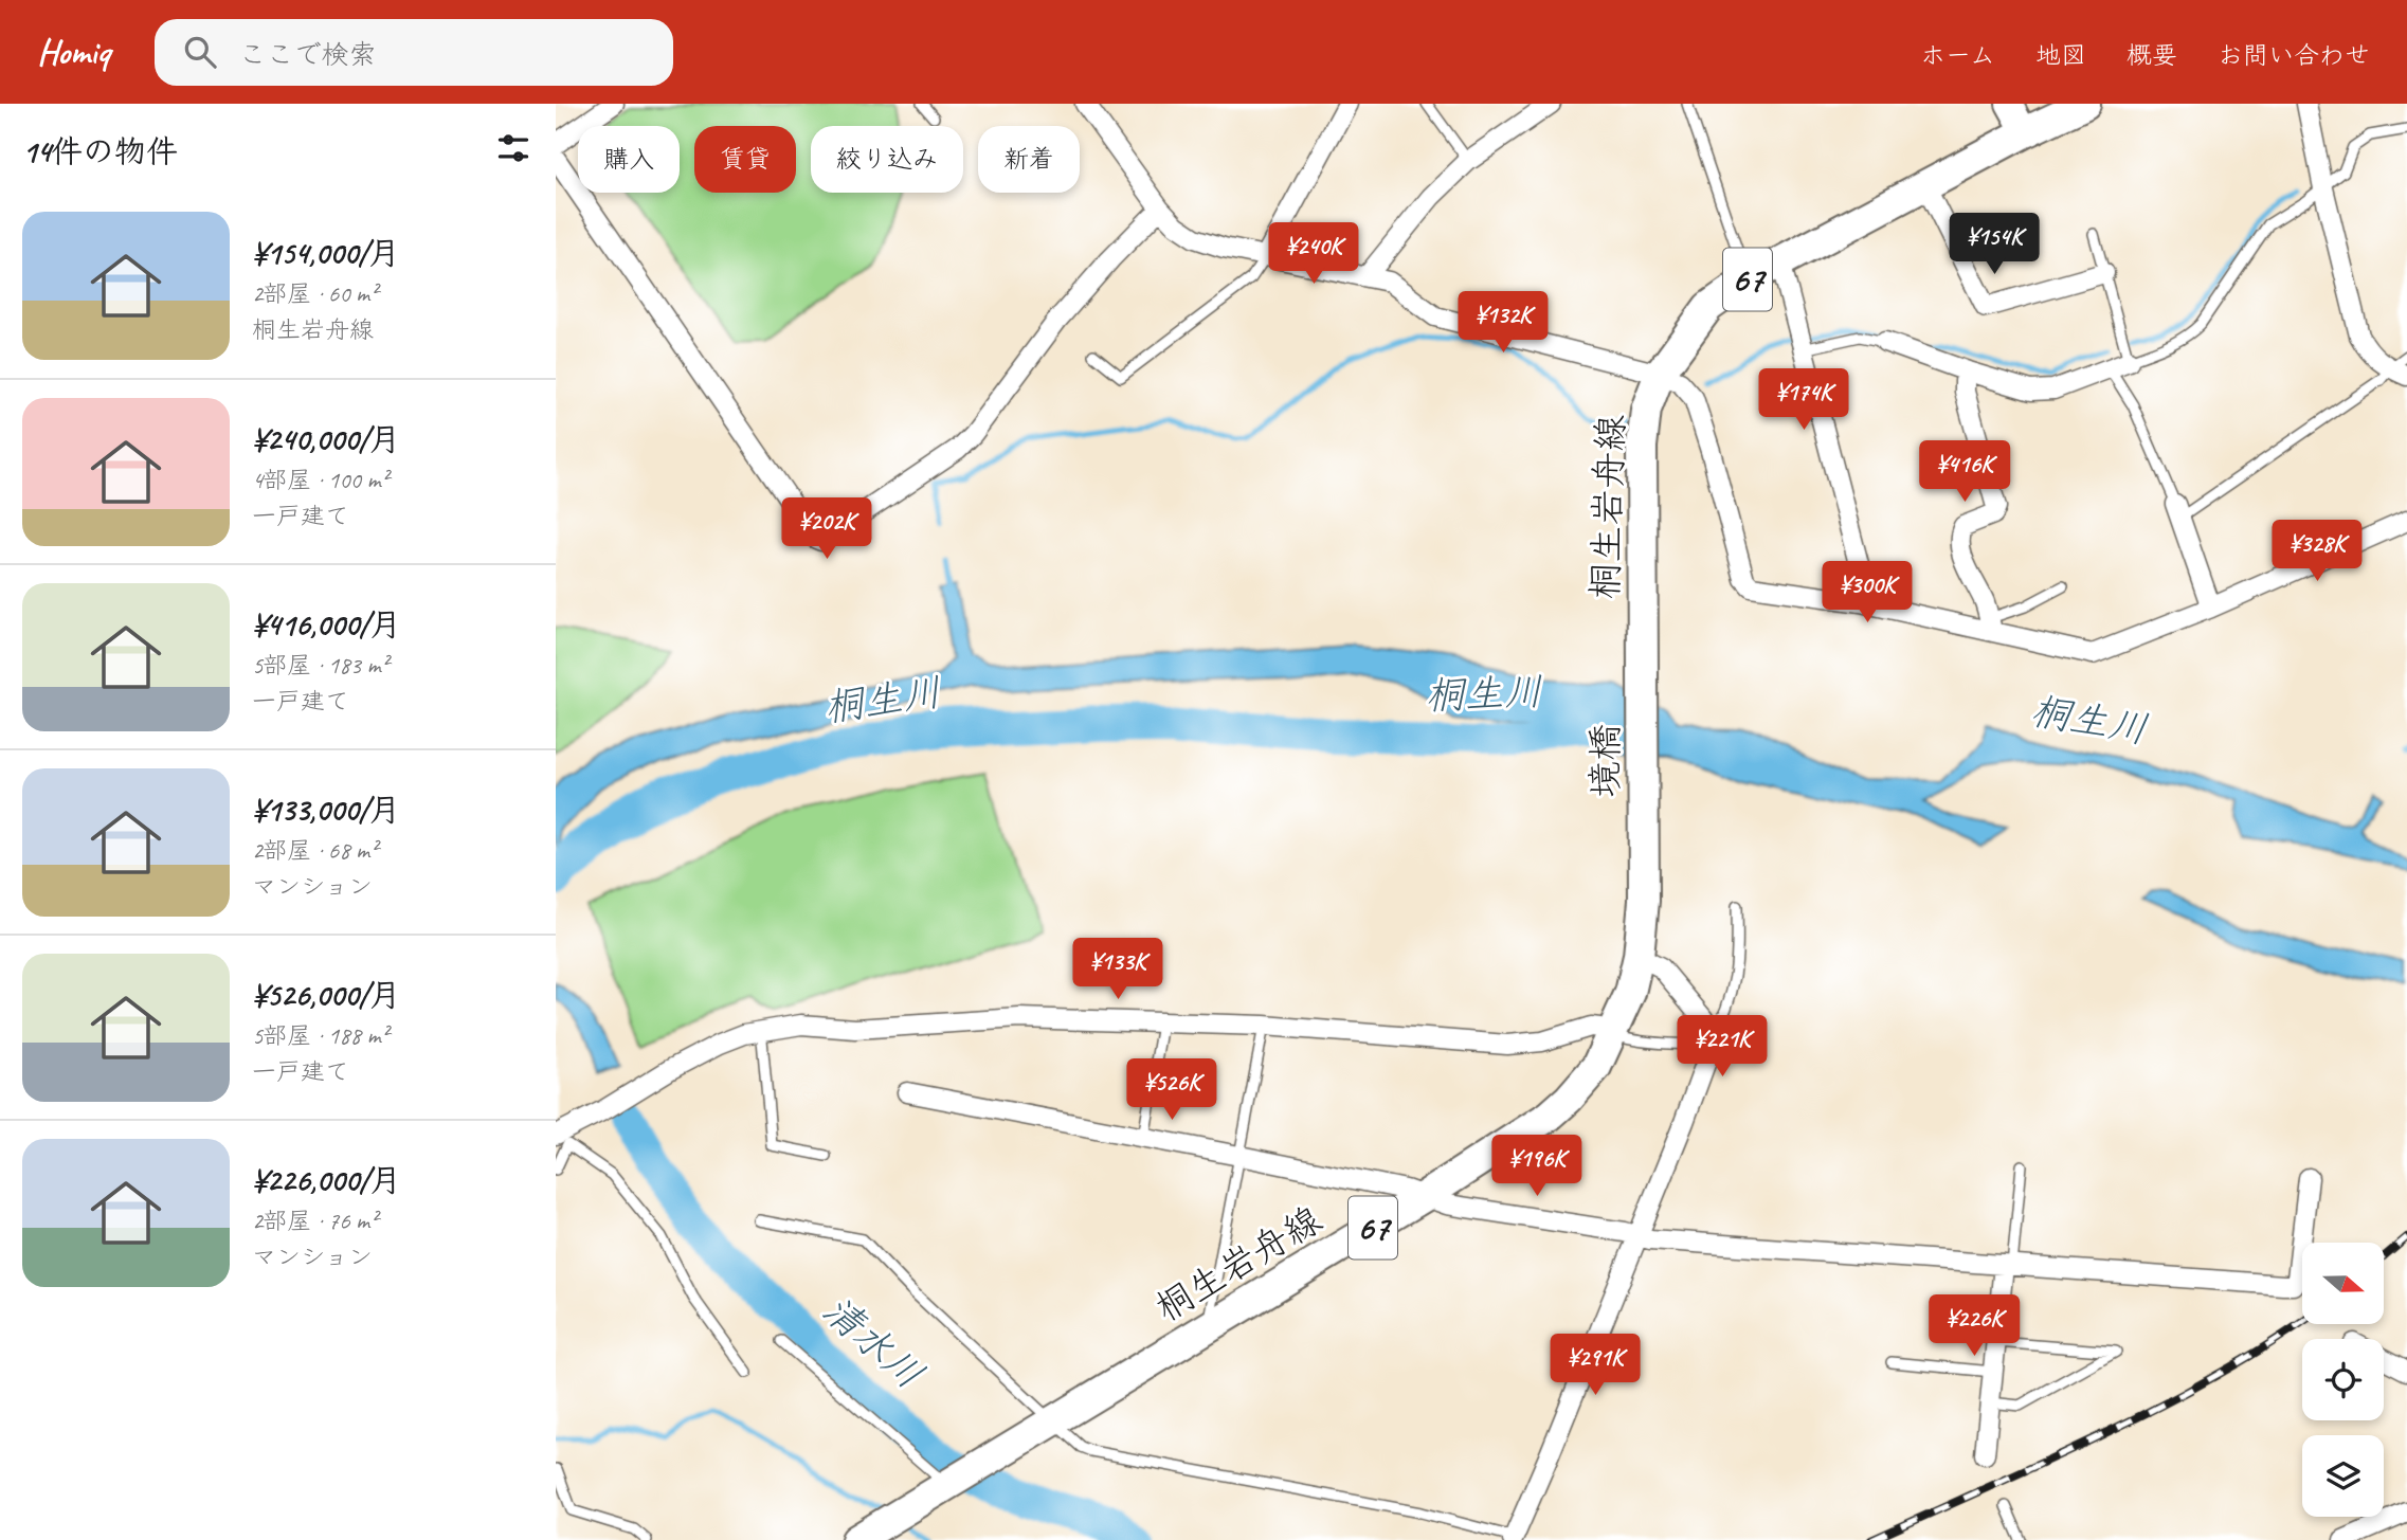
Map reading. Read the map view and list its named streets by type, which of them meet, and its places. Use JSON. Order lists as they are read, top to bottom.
{
  "streets": {
    "main road": ["67", "桐生岩舟線", "境橋"]
  },
  "crossings": [
    ["67", "桐生岩舟線"],
    ["桐生岩舟線", "境橋"]
  ],
  "water": ["桐生川", "清水川"],
  "north": "right",
  "page": {
    "header": "Homiq",
    "search": "ここで検索",
    "nav": [
      "ホーム",
      "地図",
      "概要",
      "お問い合わせ"
    ],
    "heading": "14件の物件",
    "chip": [
      "購入",
      "賃貸",
      "絞り込み",
      "新着"
    ],
    "list": [
      {
        "name": "¥154,000/月",
        "note": "2部屋 · 60 m² · 桐生岩舟線"
      },
      {
        "name": "¥240,000/月",
        "note": "4部屋 · 100 m² · 一戸建て"
      },
      {
        "name": "¥416,000/月",
        "note": "5部屋 · 183 m² · 一戸建て"
      },
      {
        "name": "¥133,000/月",
        "note": "2部屋 · 68 m² · マンション"
      },
      {
        "name": "¥526,000/月",
        "note": "5部屋 · 188 m² · 一戸建て"
      },
      {
        "name": "¥226,000/月",
        "note": "2部屋 · 76 m² · マンション"
      }
    ],
    "price": [
      "¥154K",
      "¥240K",
      "¥132K",
      "¥174K",
      "¥416K",
      "¥202K",
      "¥328K",
      "¥300K",
      "¥133K",
      "¥221K",
      "¥526K",
      "¥196K",
      "¥226K",
      "¥291K"
    ]
  }
}
